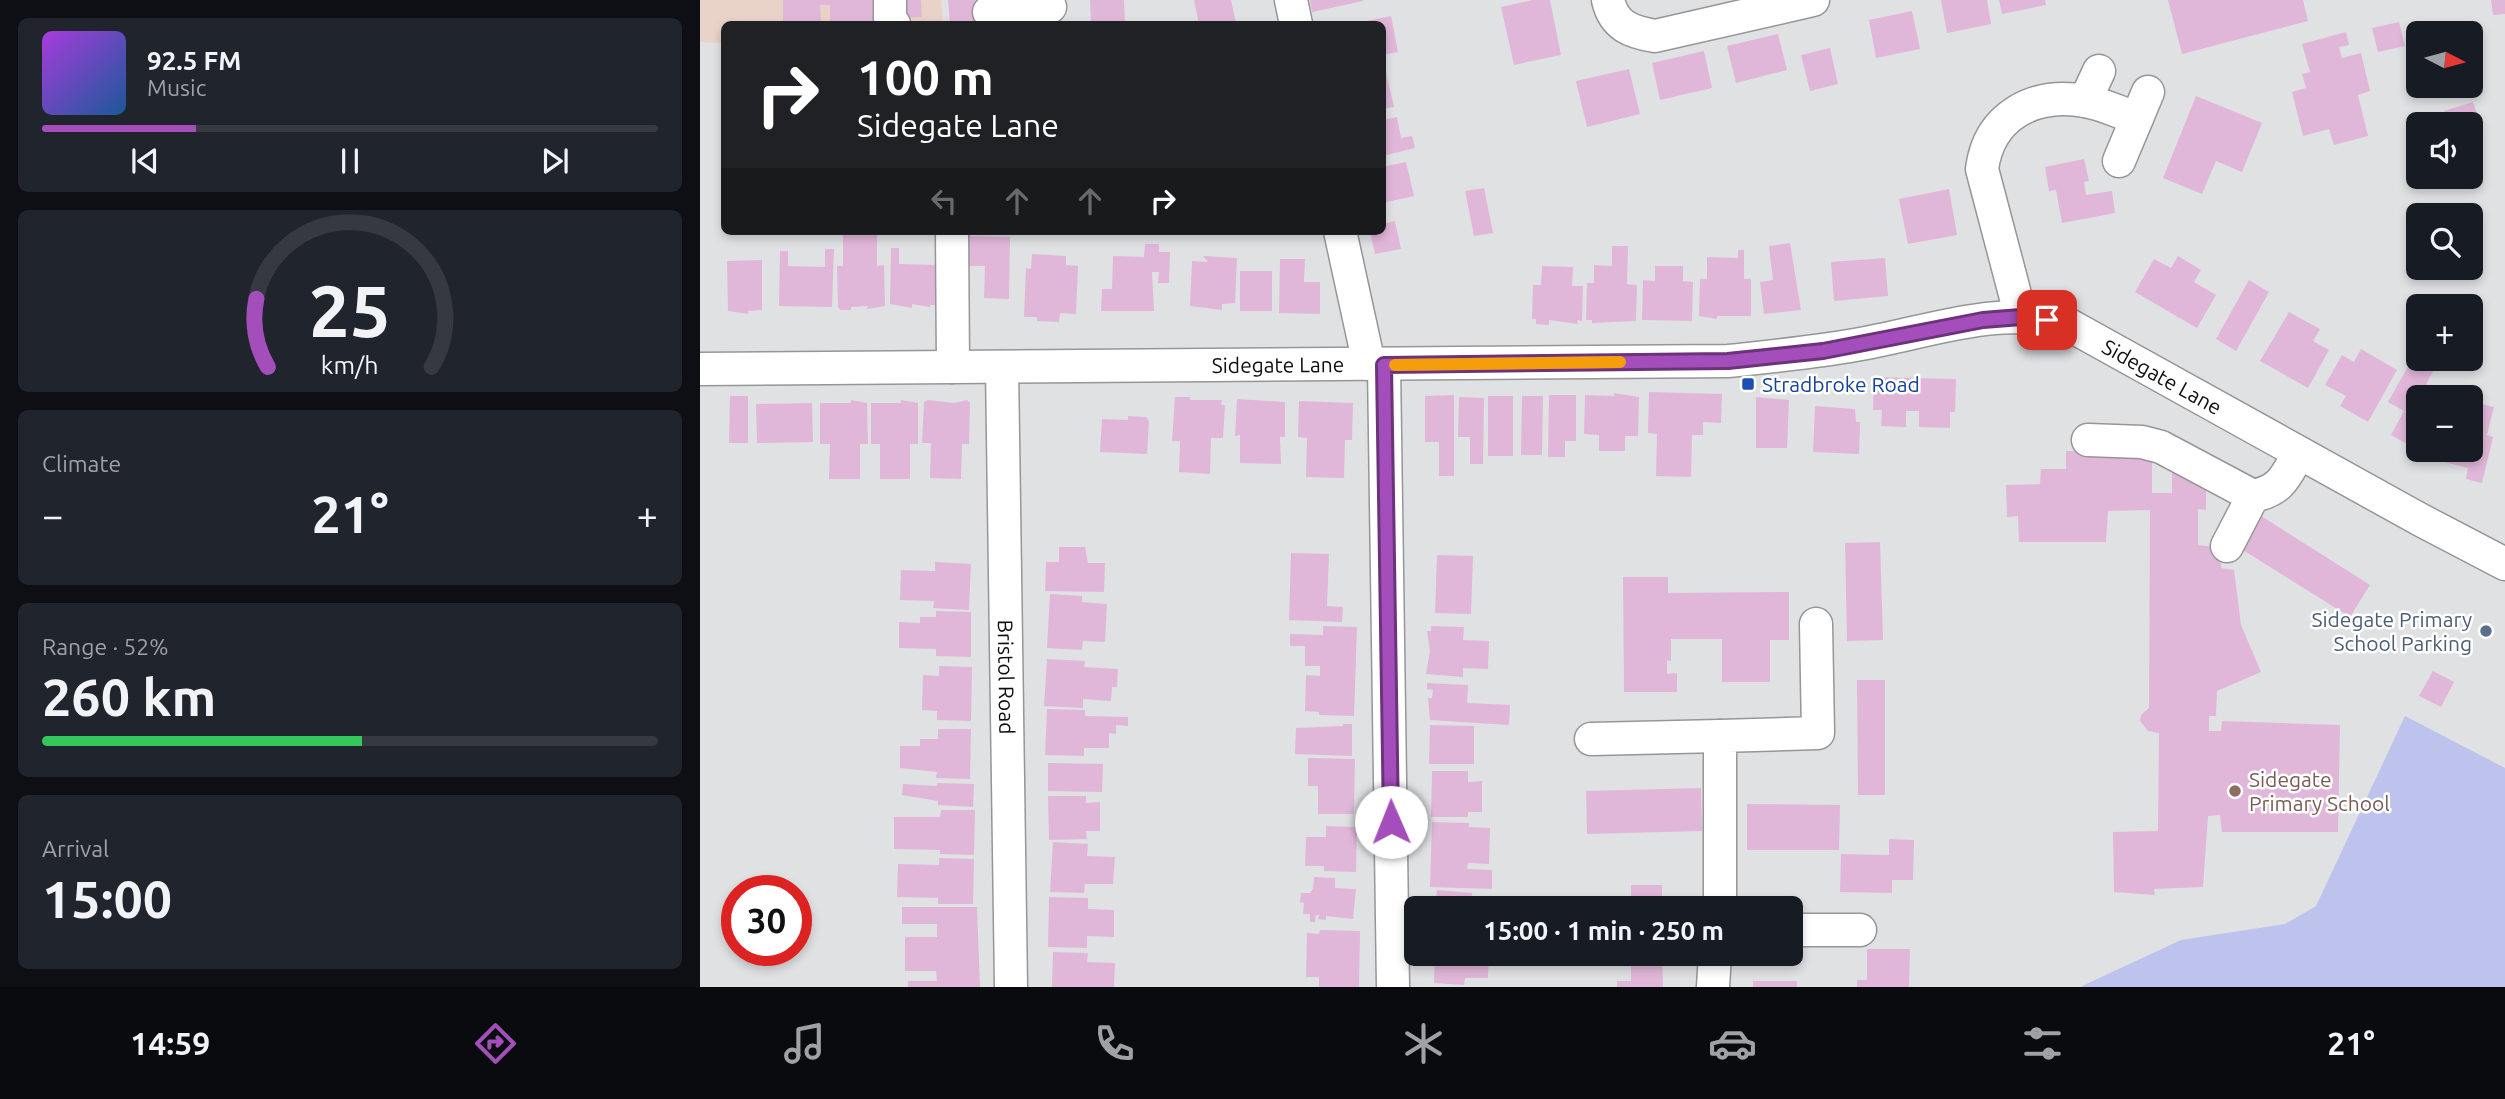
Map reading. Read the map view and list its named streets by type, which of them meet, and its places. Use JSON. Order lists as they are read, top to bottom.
{
  "streets": {
    "street": ["Sidegate Lane", "Bristol Road"]
  },
  "crossings": [
    ["Sidegate Lane", "Bristol Road"]
  ],
  "places": {
    "transit": ["Stradbroke Road"],
    "other": ["Sidegate Primary School Parking", "Sidegate Primary School"]
  },
  "north": "right",
  "page": {
    "map_buttons": ["+", "−"],
    "turn": ["100 m", "Sidegate Lane"],
    "song": ["92.5 FM", "Music"],
    "tile": [
      "Climate",
      ["Range · 52%", "260 km"],
      ["Arrival", "15:00"]
    ],
    "heat": ["−", "21°", "+"],
    "limit": "30",
    "trip": "15:00 · 1 min · 250 m",
    "tabs": ["14:59", "21°"],
    "gauge": ["25", "km/h"]
  }
}
